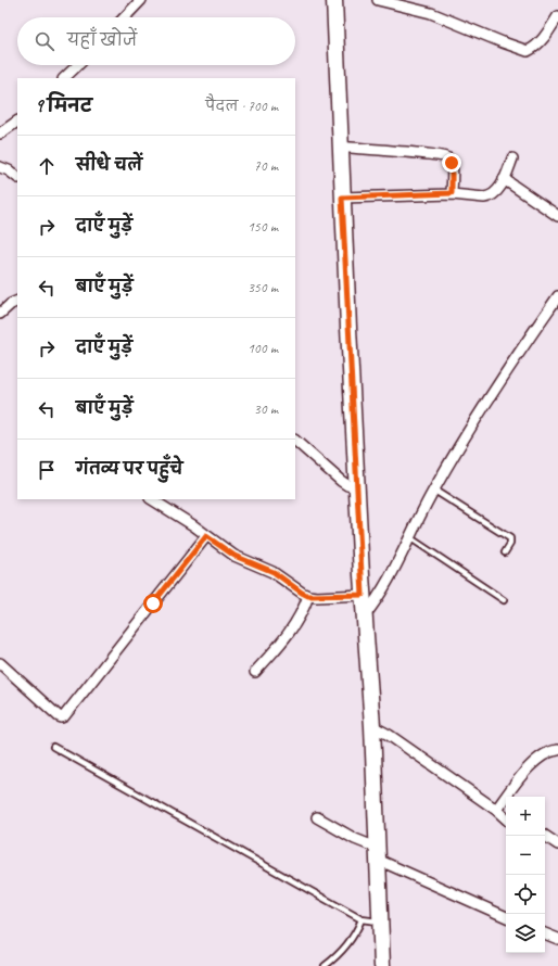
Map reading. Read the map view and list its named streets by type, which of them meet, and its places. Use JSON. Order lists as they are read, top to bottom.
{
  "page": {
    "search": "यहाँ खोजें",
    "heading": ["9 मिनट", "पैदल · 700 m"],
    "list": [
      ["सीधे चलें", "70 m"],
      ["दाएँ मुड़ें", "150 m"],
      ["बाएँ मुड़ें", "350 m"],
      ["दाएँ मुड़ें", "100 m"],
      ["बाएँ मुड़ें", "30 m"],
      "गंतव्य पर पहुँचे"
    ],
    "map_buttons": ["+", "−"]
  }
}
